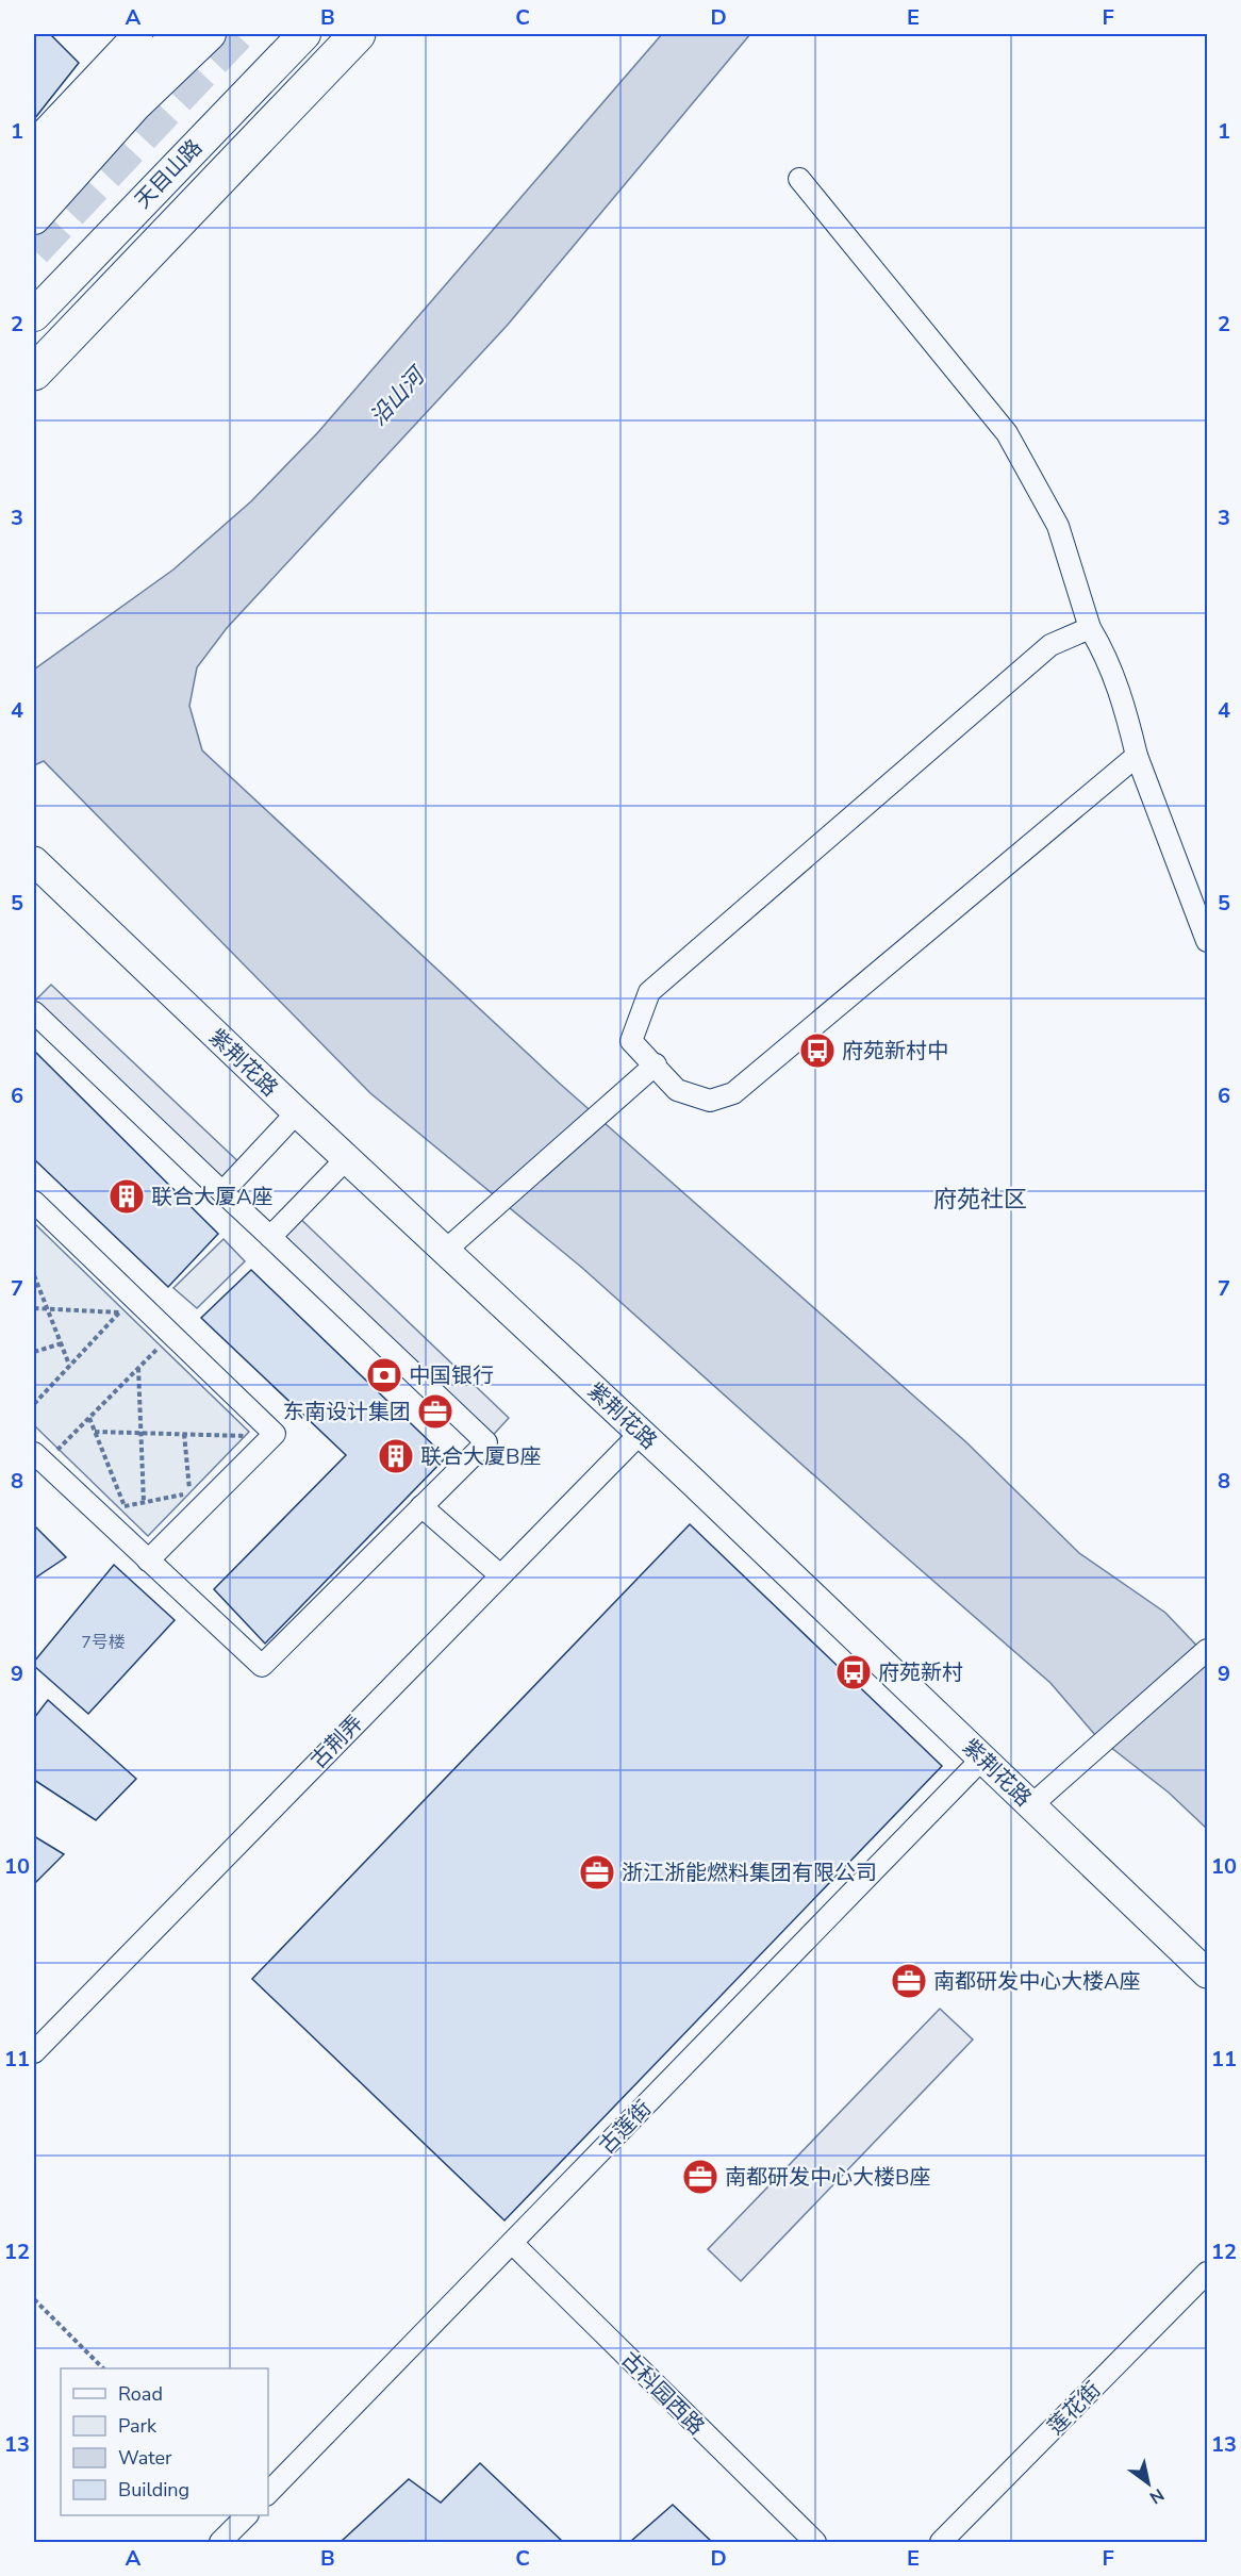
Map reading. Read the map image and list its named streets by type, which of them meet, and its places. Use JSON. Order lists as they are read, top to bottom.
{
  "streets": {
    "main road": ["天目山路"],
    "street": [
      "紫荆花路",
      "古荆弄",
      "古莲街",
      "古科园西路",
      "莲花街"
    ]
  },
  "crossings": [
    ["紫荆花路", "古荆弄"],
    ["紫荆花路", "古莲街"],
    ["古莲街", "古科园西路"]
  ],
  "districts": ["府苑社区"],
  "water": ["沿山河"],
  "places": {
    "bus stop": ["府苑新村中", "府苑新村"],
    "building": ["联合大厦A座", "联合大厦B座"],
    "bank": ["中国银行"],
    "office": [
      "东南设计集团",
      "浙江浙能燃料集团有限公司",
      "南都研发中心大楼A座",
      "南都研发中心大楼B座"
    ]
  },
  "house_numbers": ["7号楼"],
  "legend": [
    "Road",
    "Park",
    "Water",
    "Building"
  ],
  "north": "bottom right",
  "grid": {
    "columns": [
      "A",
      "B",
      "C",
      "D",
      "E",
      "F"
    ],
    "rows": [
      "1",
      "2",
      "3",
      "4",
      "5",
      "6",
      "7",
      "8",
      "9",
      "10",
      "11",
      "12",
      "13"
    ]
  }
}
